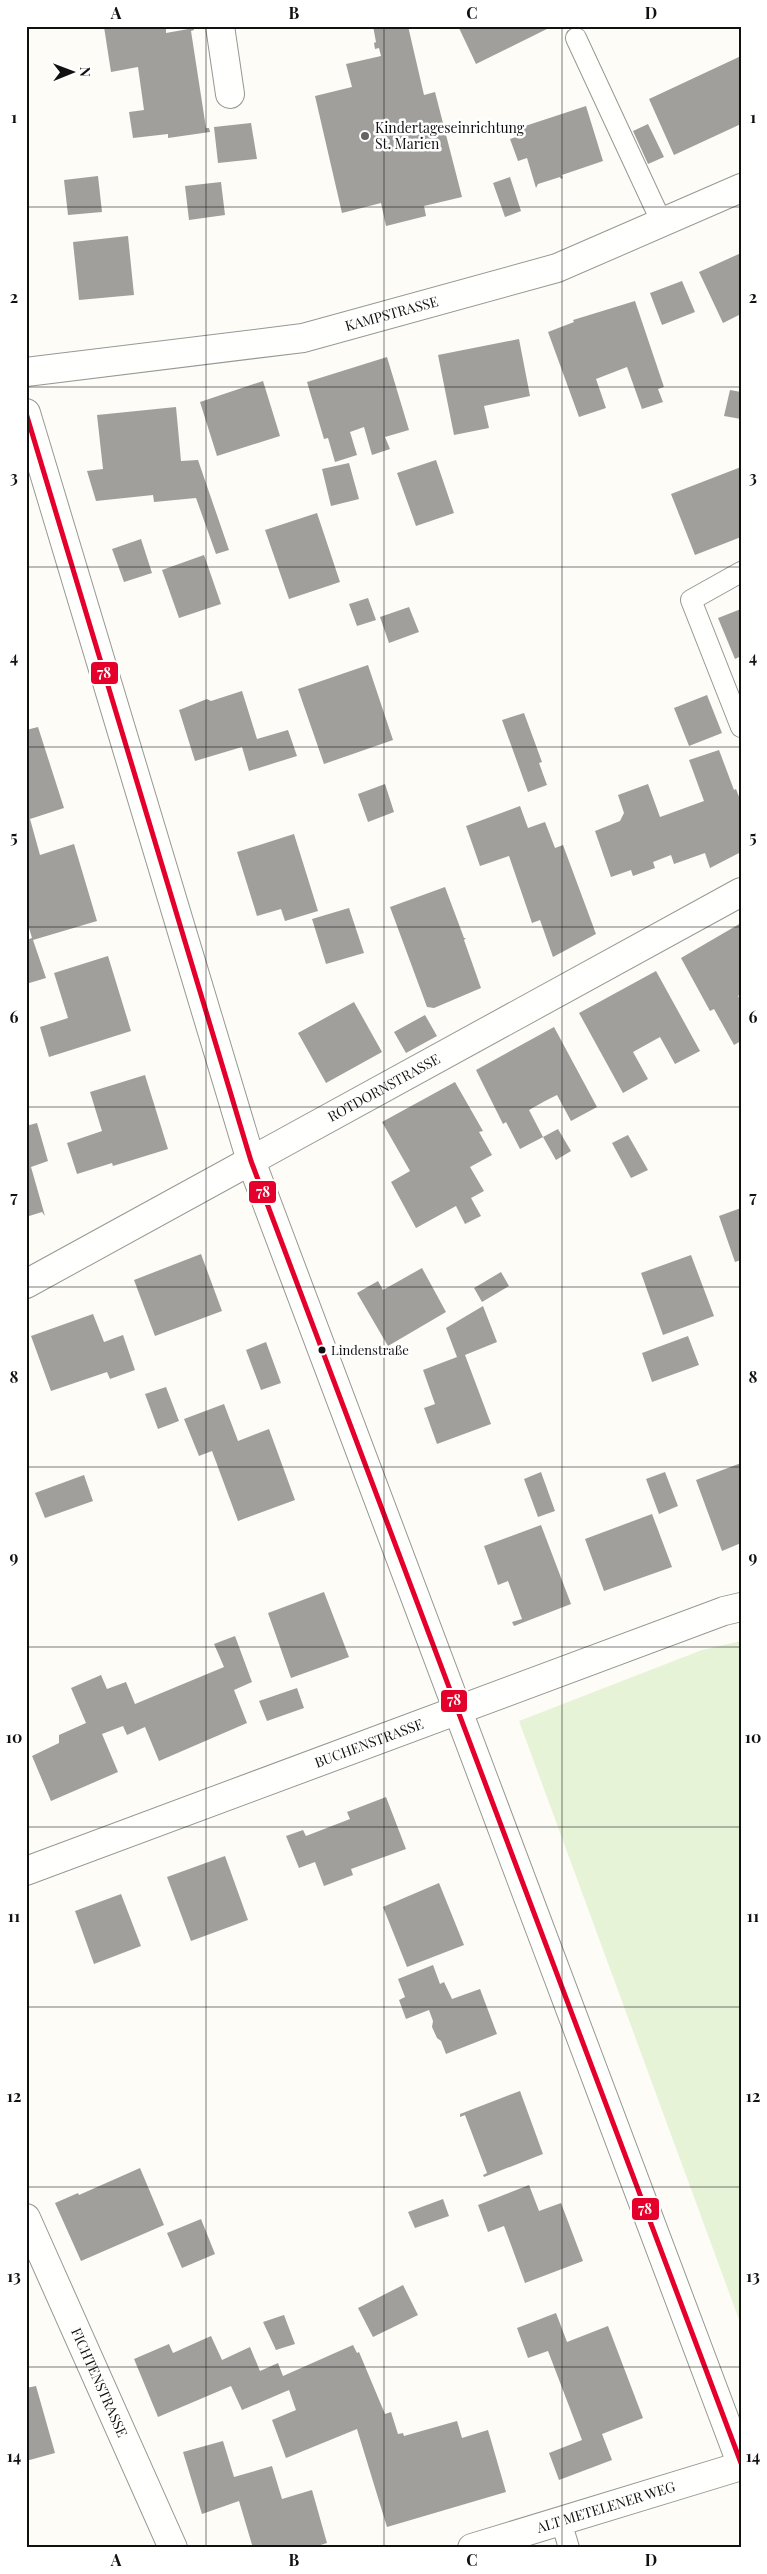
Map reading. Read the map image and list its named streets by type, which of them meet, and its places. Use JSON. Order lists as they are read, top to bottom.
{
  "streets": {
    "street": [
      "KAMPSTRASSE",
      "ROTDORNSTRASSE",
      "BUCHENSTRASSE",
      "FICHTENSTRASSE",
      "ALT METELENER WEG"
    ]
  },
  "places": ["Kindertageseinrichtung St. Marien", "Lindenstraße"],
  "lines": ["transit line 78"],
  "north": "right",
  "grid": {
    "columns": [
      "A",
      "B",
      "C",
      "D"
    ],
    "rows": [
      "1",
      "2",
      "3",
      "4",
      "5",
      "6",
      "7",
      "8",
      "9",
      "10",
      "11",
      "12",
      "13",
      "14"
    ]
  }
}
